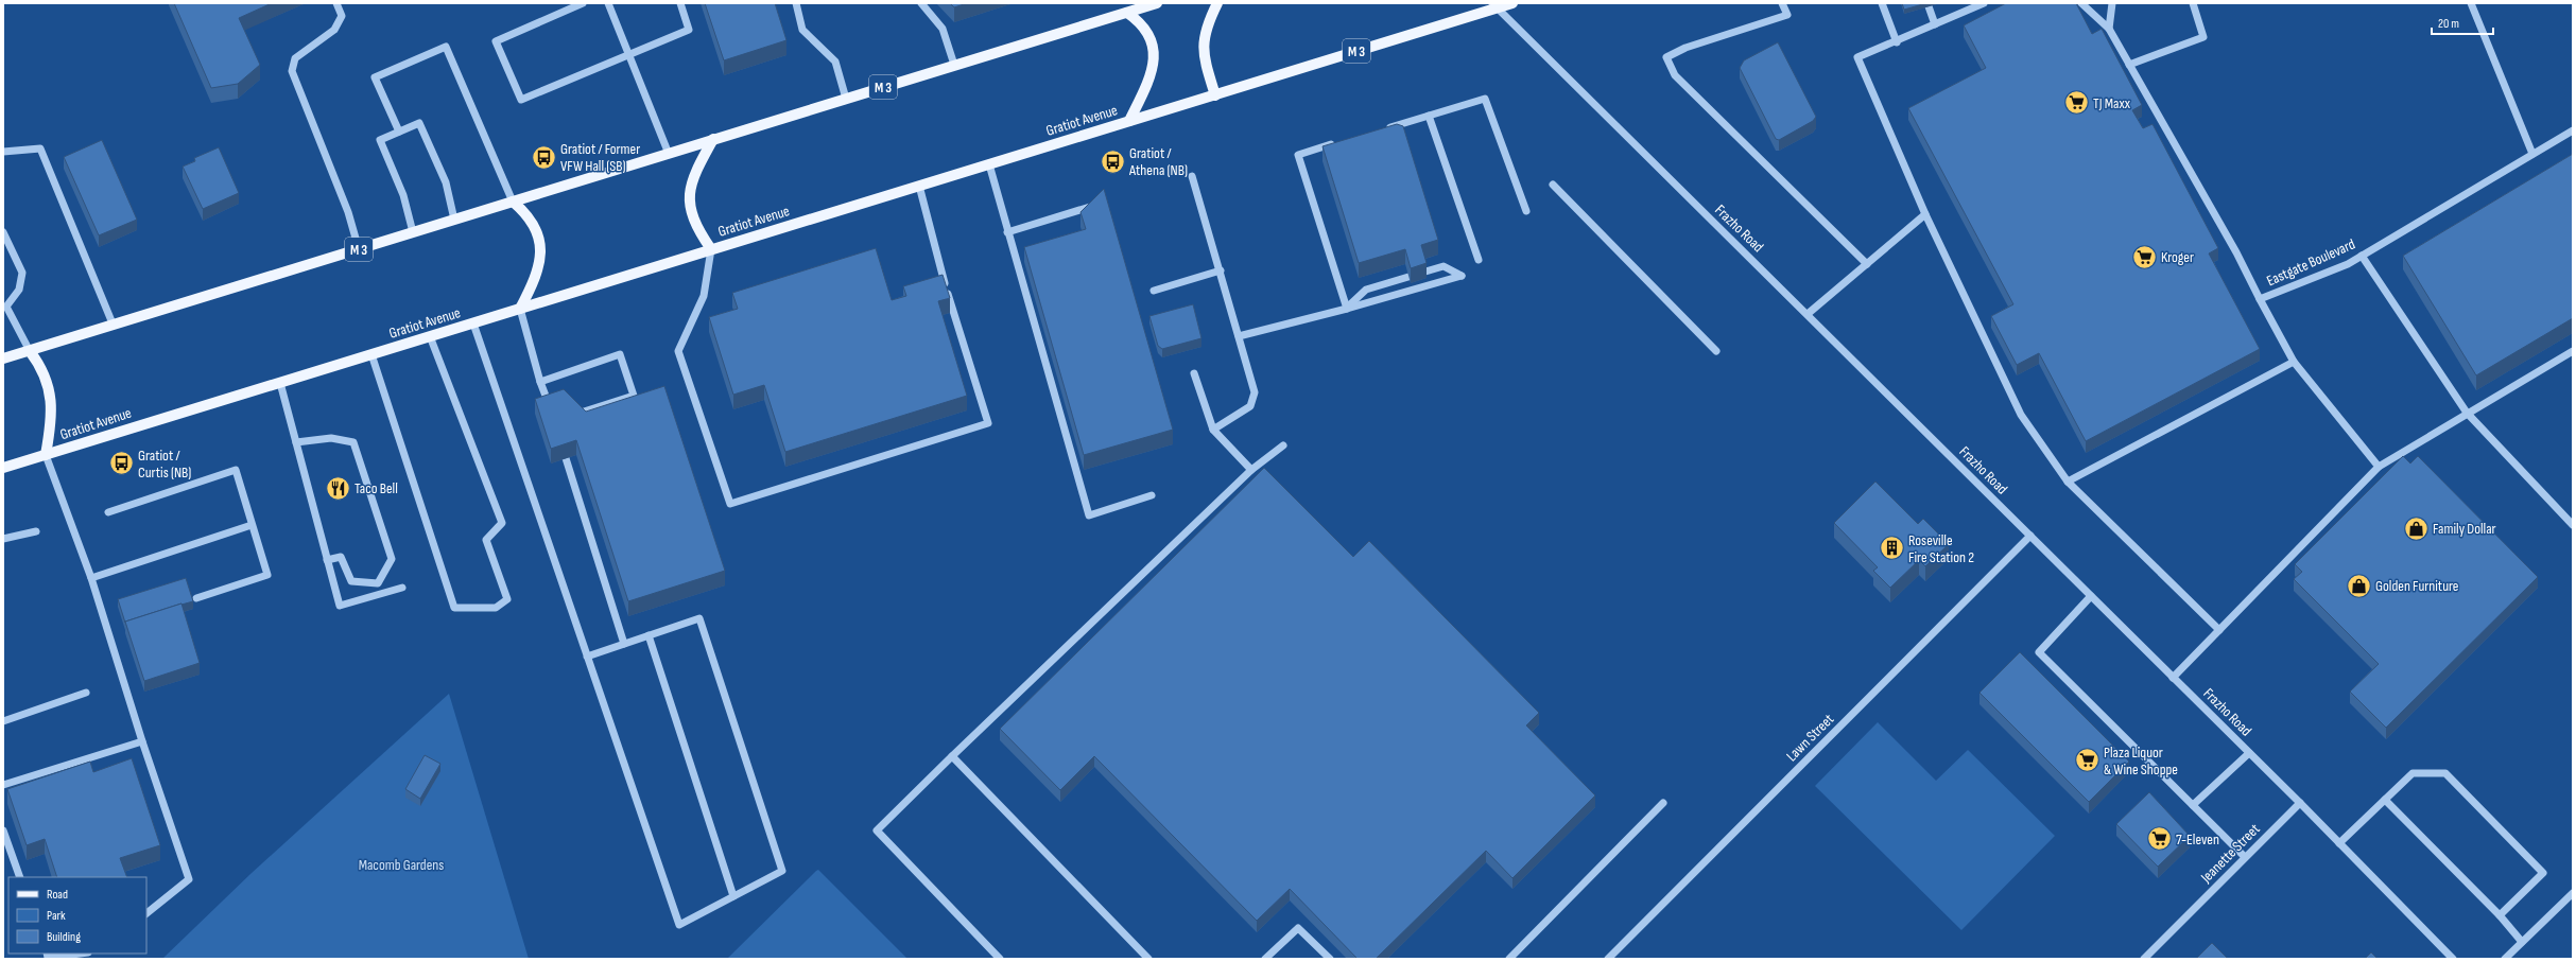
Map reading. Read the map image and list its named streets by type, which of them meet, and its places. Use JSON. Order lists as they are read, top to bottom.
{
  "streets": {
    "main road": ["M 3", "Gratiot Avenue"],
    "street": [
      "Frazho Road",
      "Eastgate Boulevard",
      "Lawn Street",
      "Jeanette Street"
    ]
  },
  "crossings": [
    ["Gratiot Avenue", "Frazho Road"],
    ["Frazho Road", "Lawn Street"],
    ["Frazho Road", "Jeanette Street"]
  ],
  "parks": ["Macomb Gardens"],
  "places": {
    "supermarket": [
      "TJ Maxx",
      "Kroger",
      "Plaza Liquor & Wine Shoppe",
      "7-Eleven"
    ],
    "bus stop": ["Gratiot / Former VFW Hall (SB)", "Gratiot / Athena (NB)", "Gratiot / Curtis (NB)"],
    "restaurant": ["Taco Bell"],
    "shop": ["Family Dollar", "Golden Furniture"],
    "building": ["Roseville Fire Station 2"]
  },
  "legend": ["Road", "Park", "Building"],
  "scale_bar": "20 m"
}
